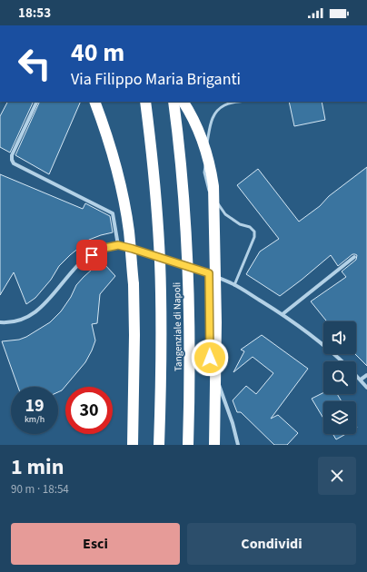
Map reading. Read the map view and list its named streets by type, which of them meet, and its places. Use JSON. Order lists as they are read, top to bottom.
{
  "streets": {
    "highway": ["Tangenziale di Napoli"]
  },
  "page": {
    "status": "18:53",
    "turn": ["40 m", "Via Filippo Maria Briganti"],
    "speed": "19 km/h",
    "limit": "30",
    "heading": ["1 min", "90 m · 18:54"],
    "buttons": ["Esci", "Condividi"]
  }
}
